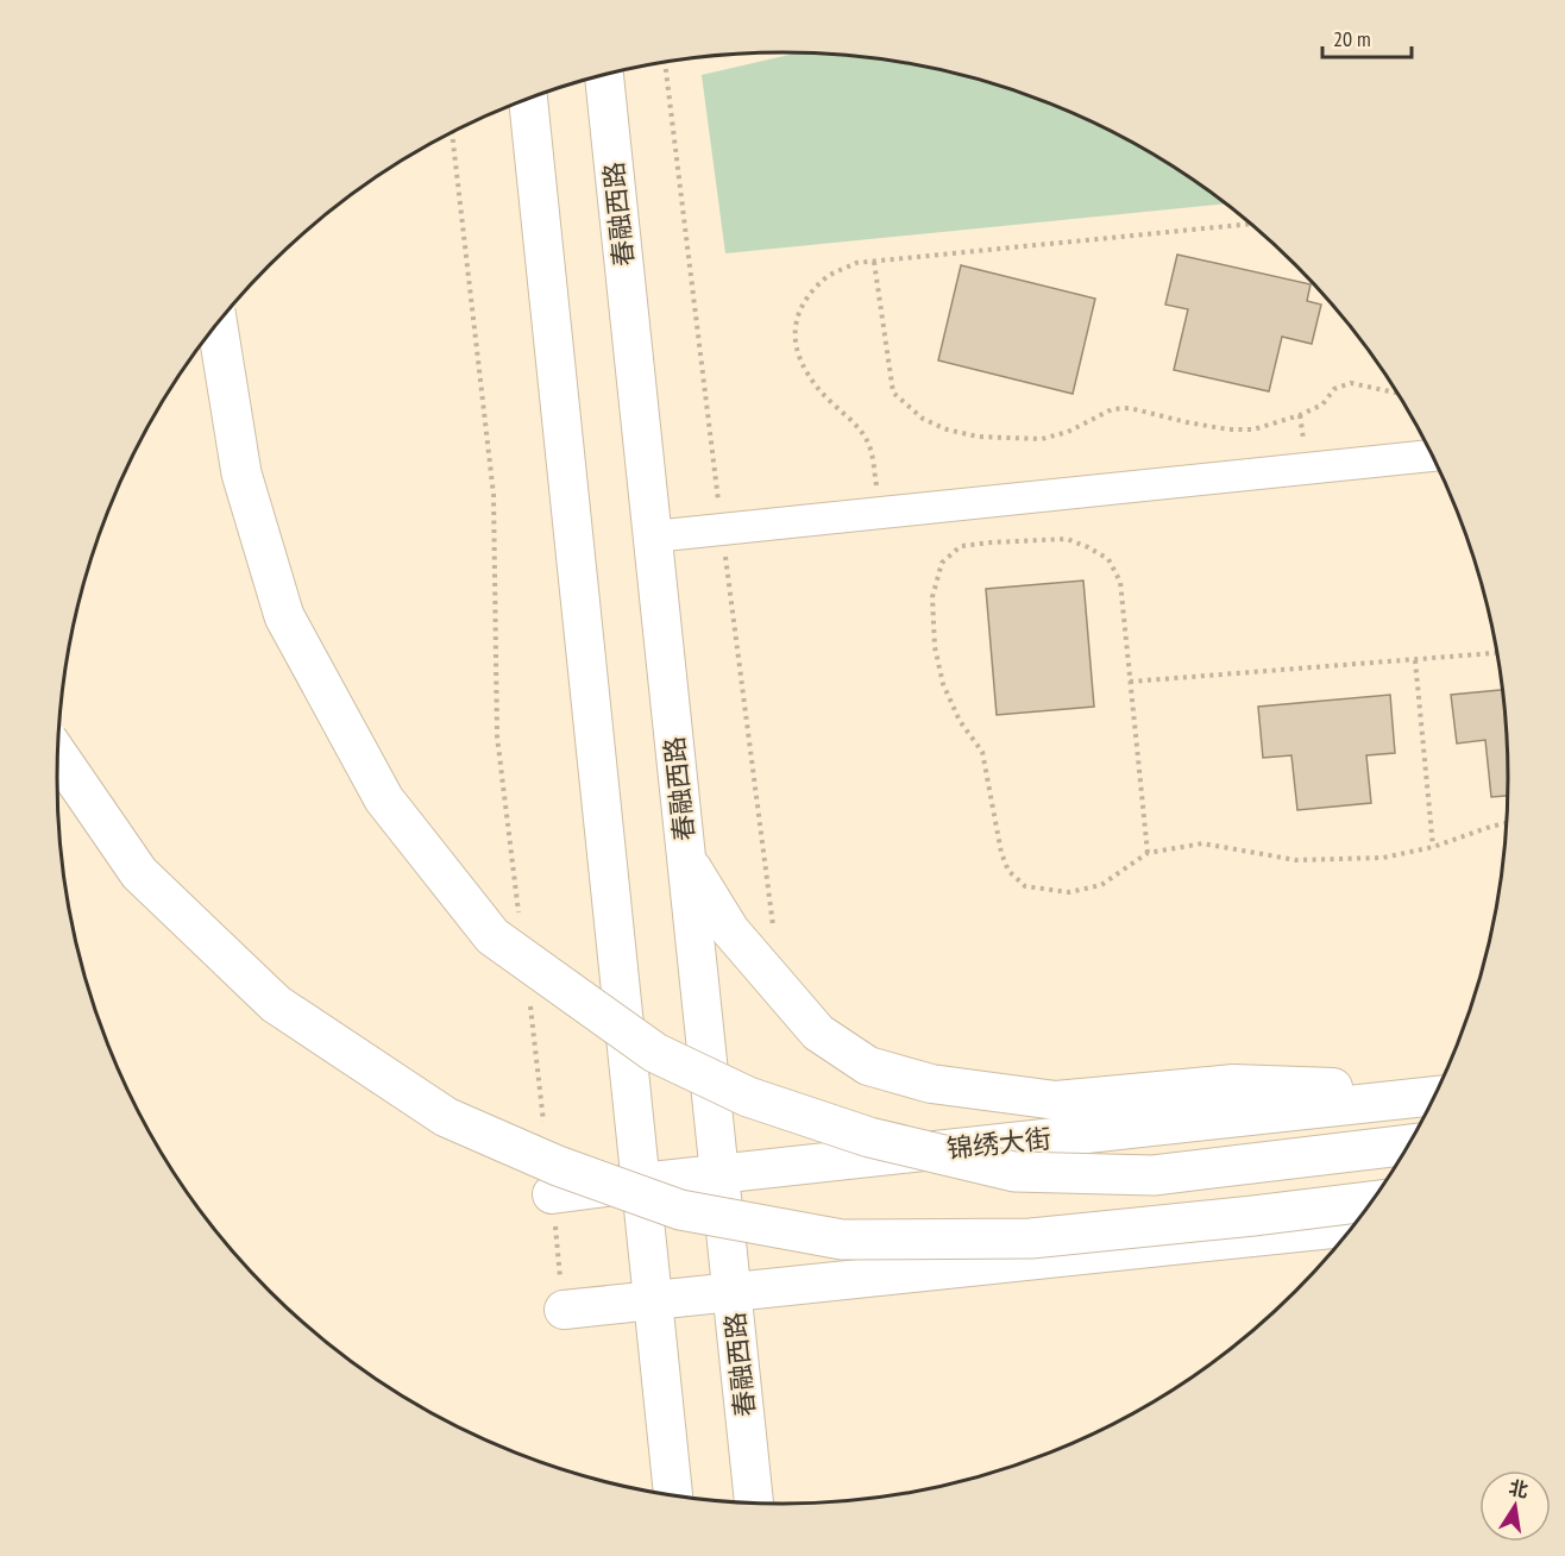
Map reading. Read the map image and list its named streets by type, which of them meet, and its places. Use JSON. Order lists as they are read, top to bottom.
{
  "streets": {
    "main road": ["春融西路", "锦绣大街"]
  },
  "crossings": [
    ["春融西路", "锦绣大街"]
  ],
  "scale_bar": "20 m",
  "north": "top"
}
